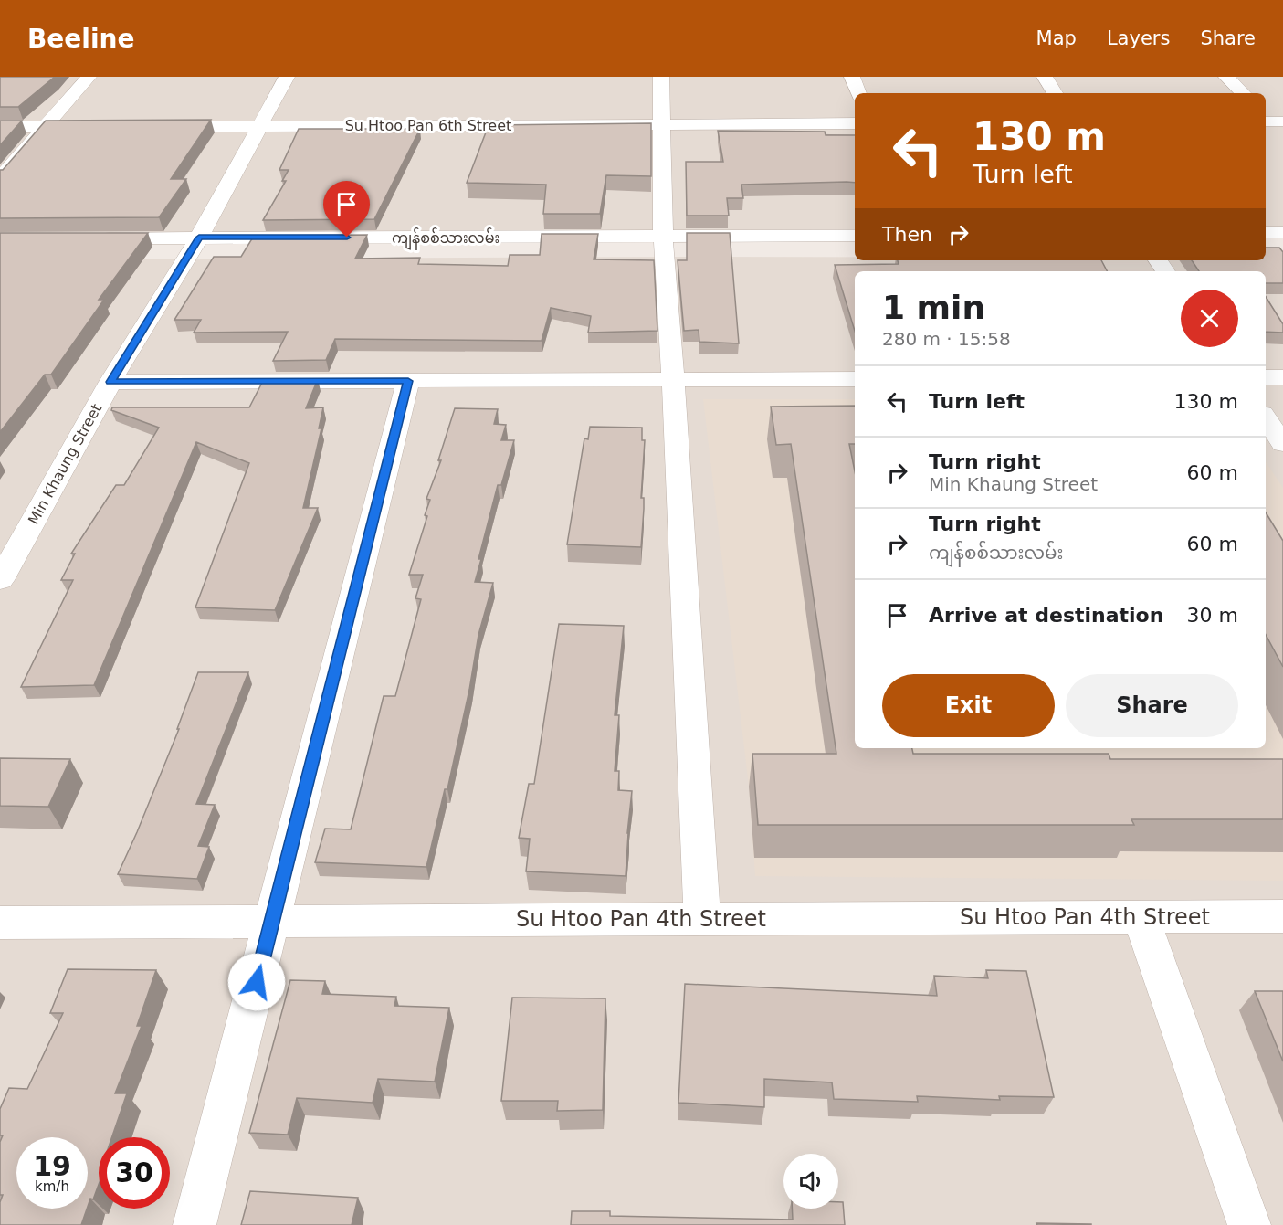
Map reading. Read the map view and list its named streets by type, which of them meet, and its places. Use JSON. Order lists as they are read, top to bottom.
{
  "streets": {
    "street": [
      "Su Htoo Pan 6th Street",
      "ကျန်စစ်သားလမ်း",
      "Min Khaung Street",
      "Su Htoo Pan 4th Street"
    ]
  },
  "crossings": [
    ["Su Htoo Pan 6th Street", "Min Khaung Street"],
    ["ကျန်စစ်သားလမ်း", "Min Khaung Street"]
  ],
  "page": {
    "header": "Beeline",
    "nav": ["Map", "Layers", "Share"],
    "turn": ["130 m", "Turn left"],
    "then": "Then",
    "heading": ["1 min", "280 m · 15:58"],
    "list": [
      {
        "name": "Turn left",
        "value": "130 m"
      },
      {
        "name": "Turn right",
        "note": "Min Khaung Street",
        "value": "60 m"
      },
      {
        "name": "Turn right",
        "note": "ကျန်စစ်သားလမ်း",
        "value": "60 m"
      },
      {
        "name": "Arrive at destination",
        "value": "30 m"
      }
    ],
    "buttons": ["Exit", "Share"],
    "speed": "19 km/h",
    "limit": "30"
  }
}
